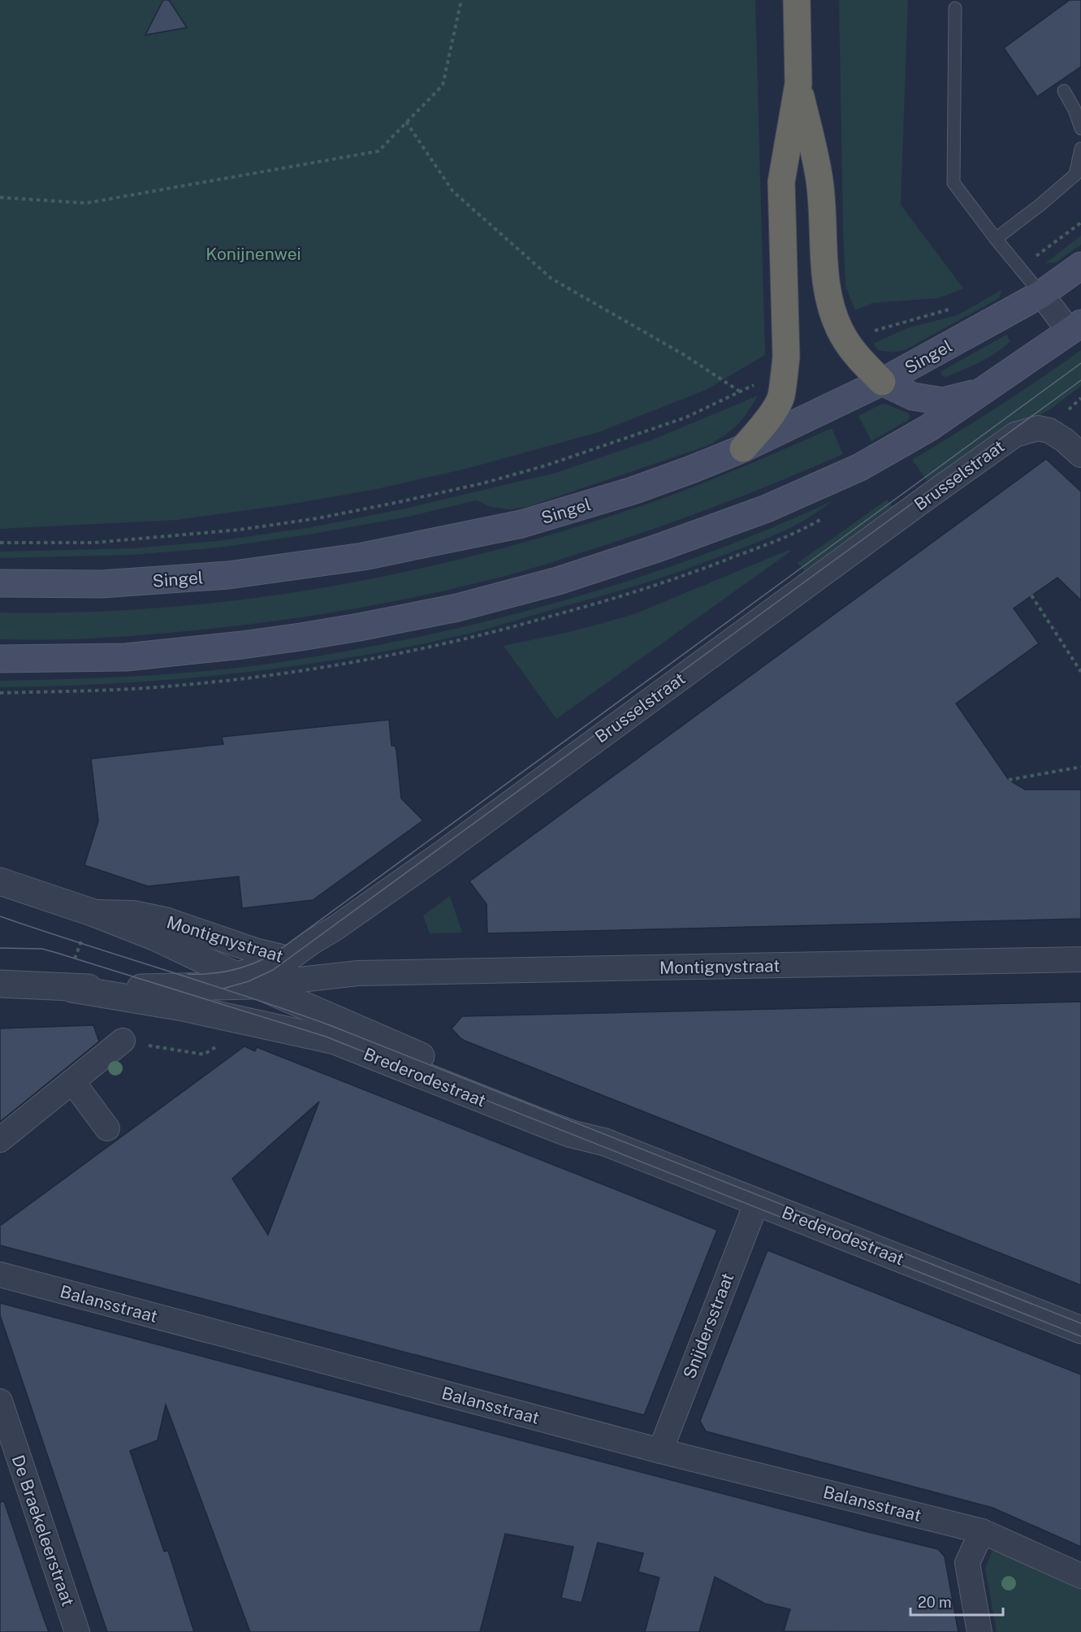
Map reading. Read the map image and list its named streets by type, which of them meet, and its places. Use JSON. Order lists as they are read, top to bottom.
{
  "streets": {
    "main road": ["Singel"],
    "street": [
      "Brusselstraat",
      "Montignystraat",
      "Brederodestraat",
      "Balansstraat",
      "Snijdersstraat",
      "De Braekeleerstraat"
    ]
  },
  "crossings": [
    ["Brusselstraat", "Montignystraat"],
    ["Brusselstraat", "Brederodestraat"],
    ["Montignystraat", "Brederodestraat"],
    ["Brederodestraat", "Snijdersstraat"],
    ["Balansstraat", "Snijdersstraat"]
  ],
  "parks": ["Konijnenwei"],
  "scale_bar": "20 m"
}
